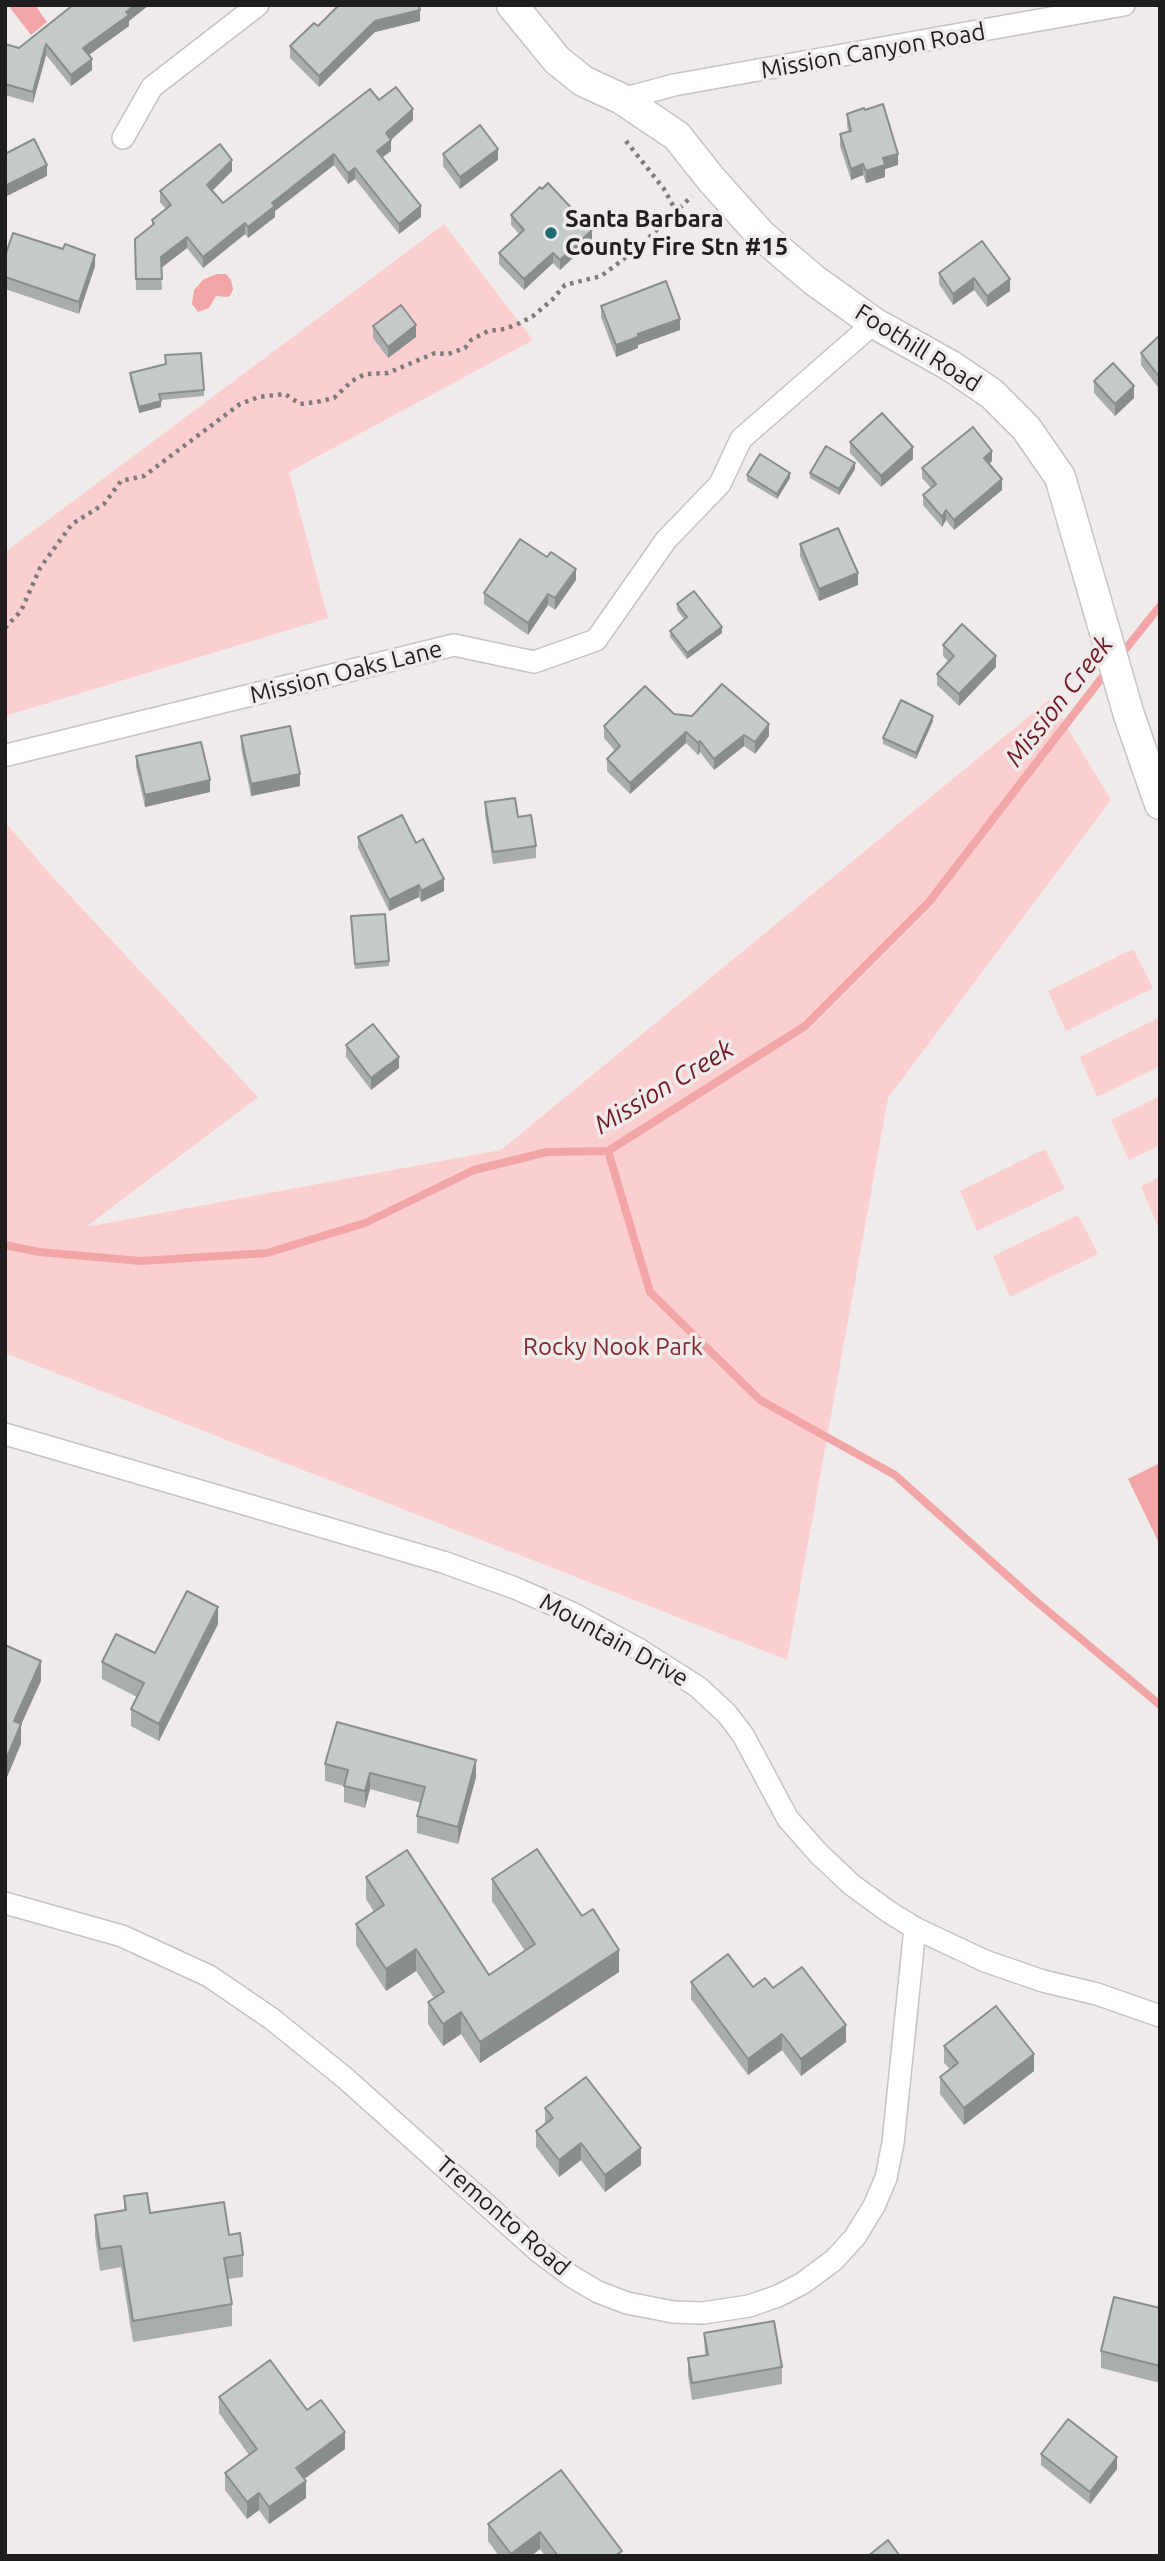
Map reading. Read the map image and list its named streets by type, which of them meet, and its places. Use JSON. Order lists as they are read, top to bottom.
{
  "streets": {
    "main road": ["Foothill Road"],
    "street": [
      "Mission Canyon Road",
      "Mission Oaks Lane",
      "Mountain Drive",
      "Tremonto Road"
    ]
  },
  "crossings": [
    ["Mission Canyon Road", "Foothill Road"],
    ["Foothill Road", "Mission Oaks Lane"],
    ["Mountain Drive", "Tremonto Road"]
  ],
  "water": ["Mission Creek"],
  "parks": ["Rocky Nook Park"],
  "places": ["Santa Barbara County Fire Stn #15"]
}
